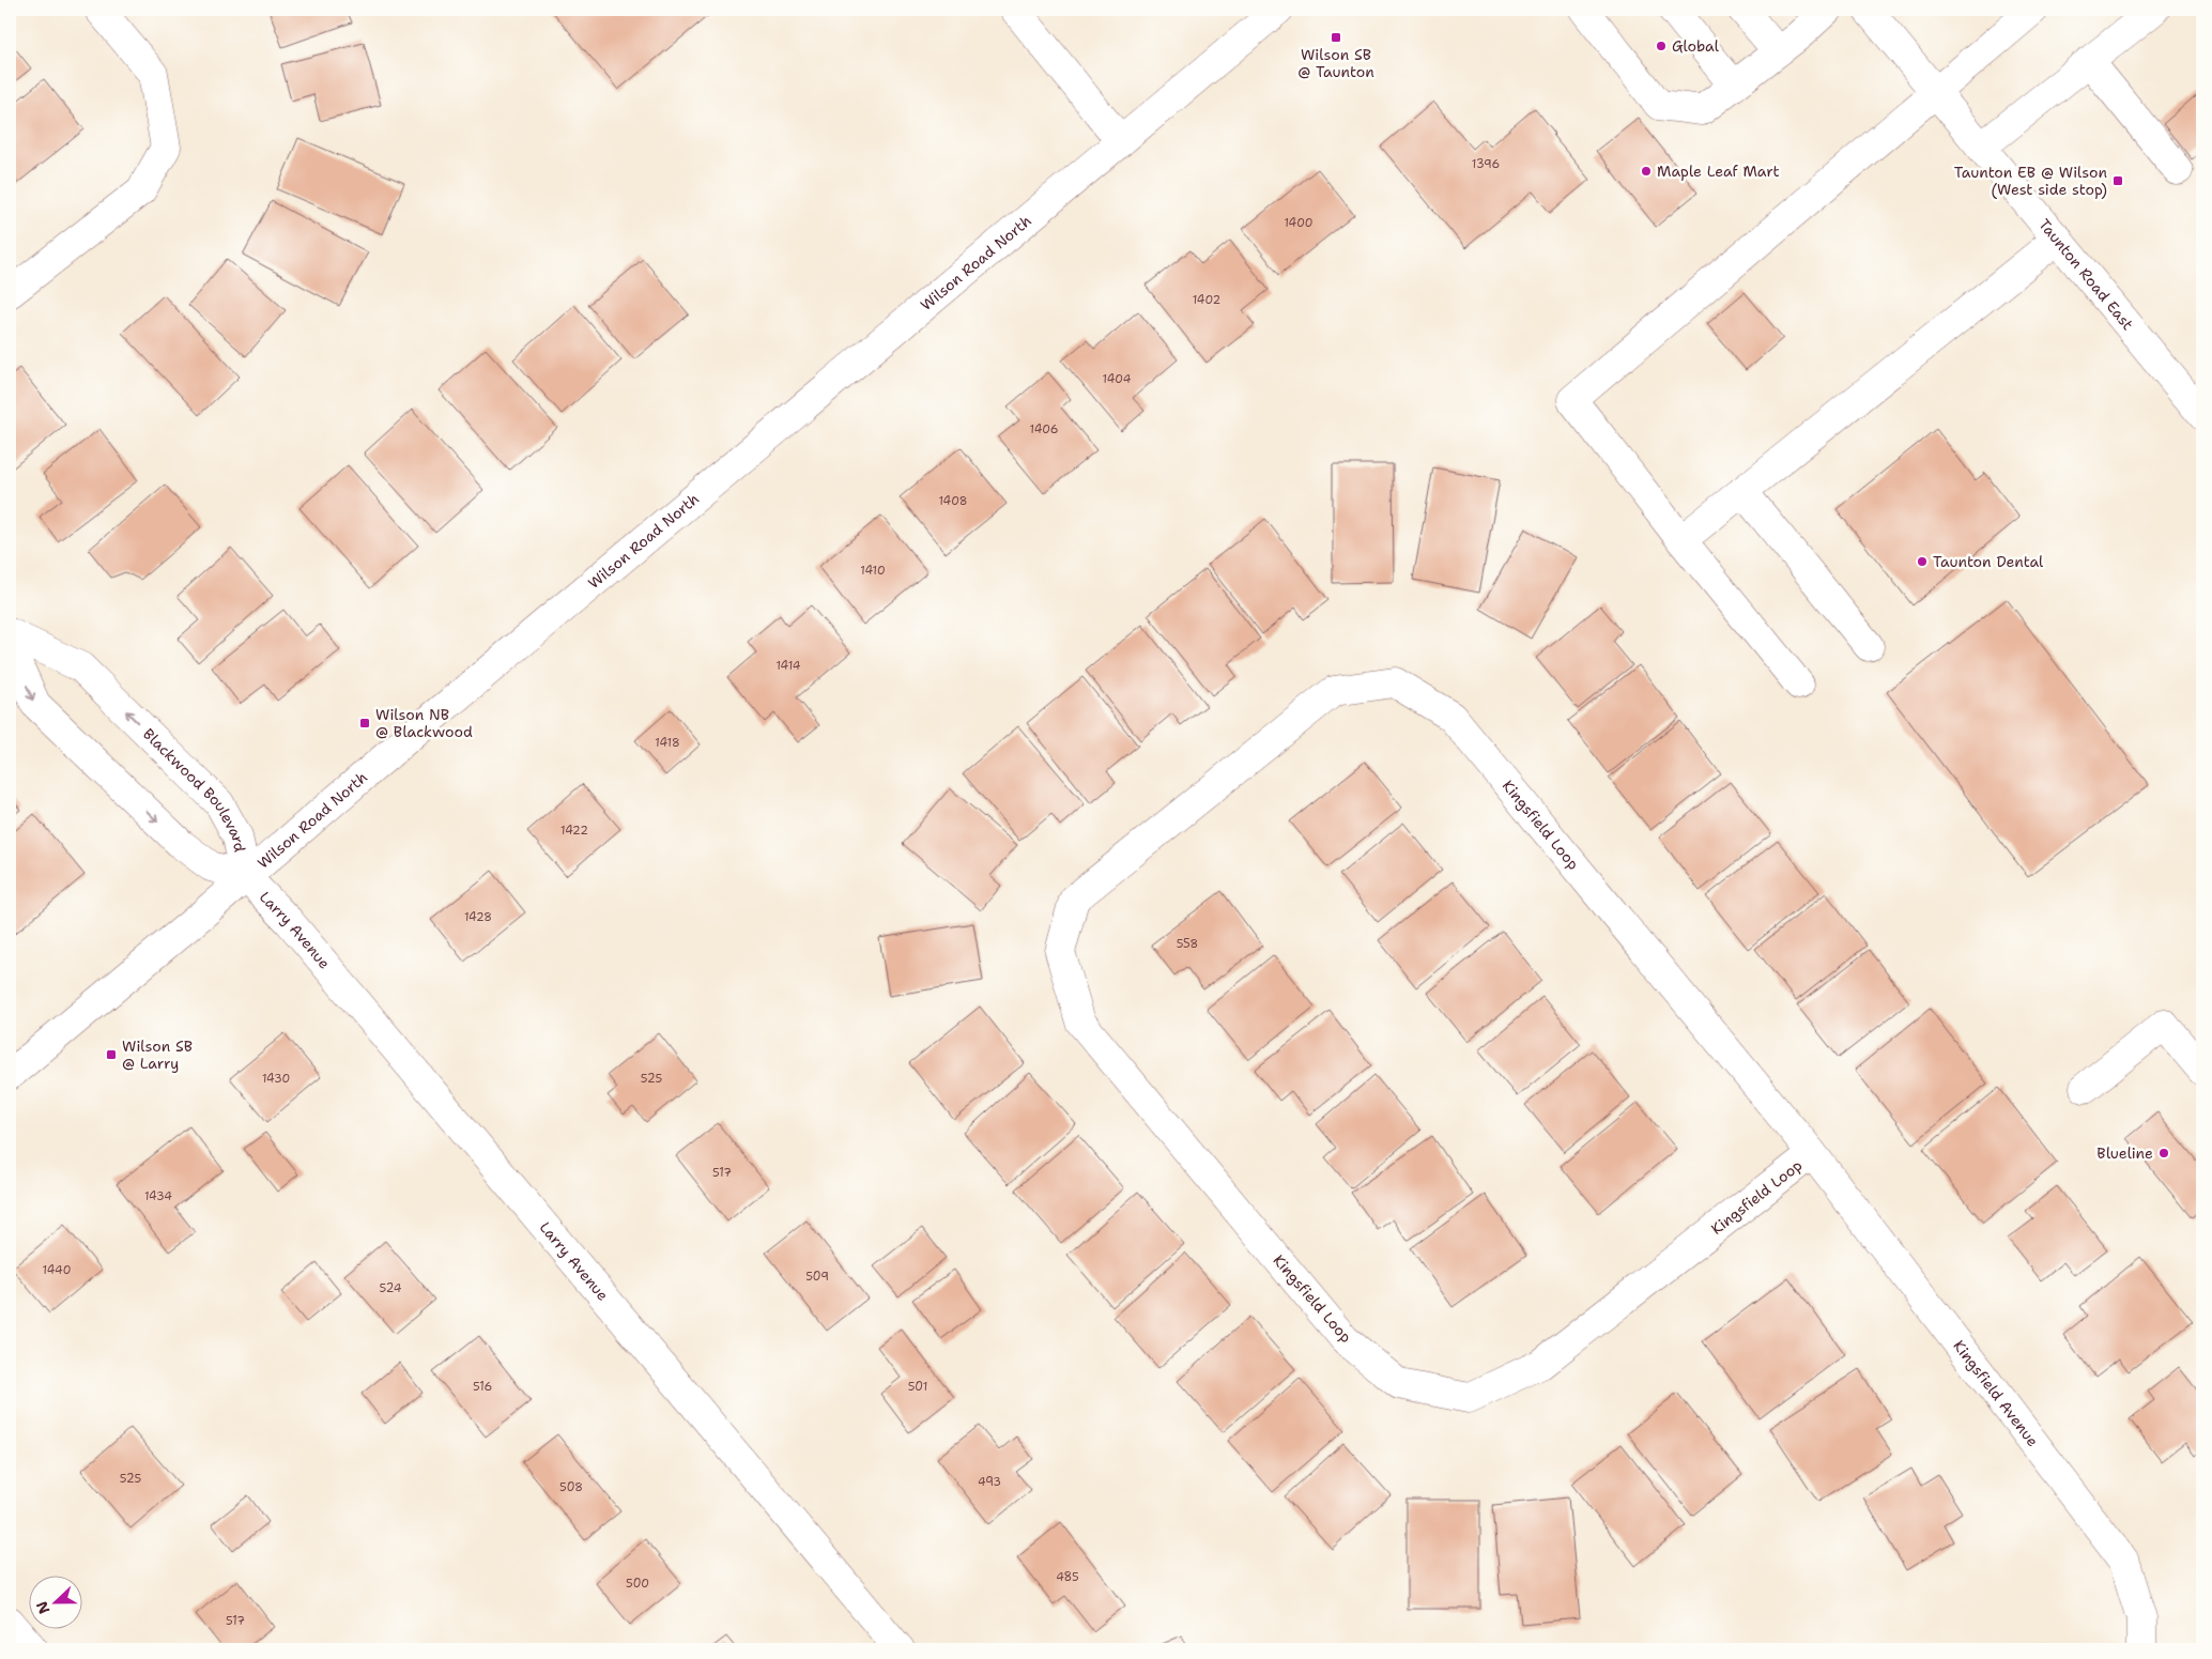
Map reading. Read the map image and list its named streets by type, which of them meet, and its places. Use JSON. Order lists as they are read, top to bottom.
{
  "streets": {
    "street": [
      "Wilson Road North",
      "Taunton Road East",
      "Blackwood Boulevard",
      "Kingsfield Loop",
      "Larry Avenue",
      "Kingsfield Avenue"
    ]
  },
  "crossings": [
    ["Wilson Road North", "Blackwood Boulevard"],
    ["Wilson Road North", "Larry Avenue"],
    ["Blackwood Boulevard", "Larry Avenue"],
    ["Kingsfield Loop", "Kingsfield Avenue"]
  ],
  "places": {
    "transit": [
      "Wilson SB @ Taunton",
      "Taunton EB @ Wilson (West side stop)",
      "Wilson NB @ Blackwood",
      "Wilson SB @ Larry"
    ],
    "other": [
      "Global",
      "Maple Leaf Mart",
      "Taunton Dental",
      "Blueline"
    ]
  },
  "house_numbers": [
    "1396",
    "1400",
    "1402",
    "1404",
    "1406",
    "1408",
    "1410",
    "1414",
    "1418",
    "1422",
    "1428",
    "558",
    "1430",
    "525",
    "517",
    "1434",
    "1440",
    "509",
    "524",
    "516",
    "501",
    "525",
    "493",
    "508",
    "485",
    "500",
    "517"
  ],
  "north": "left"
}
